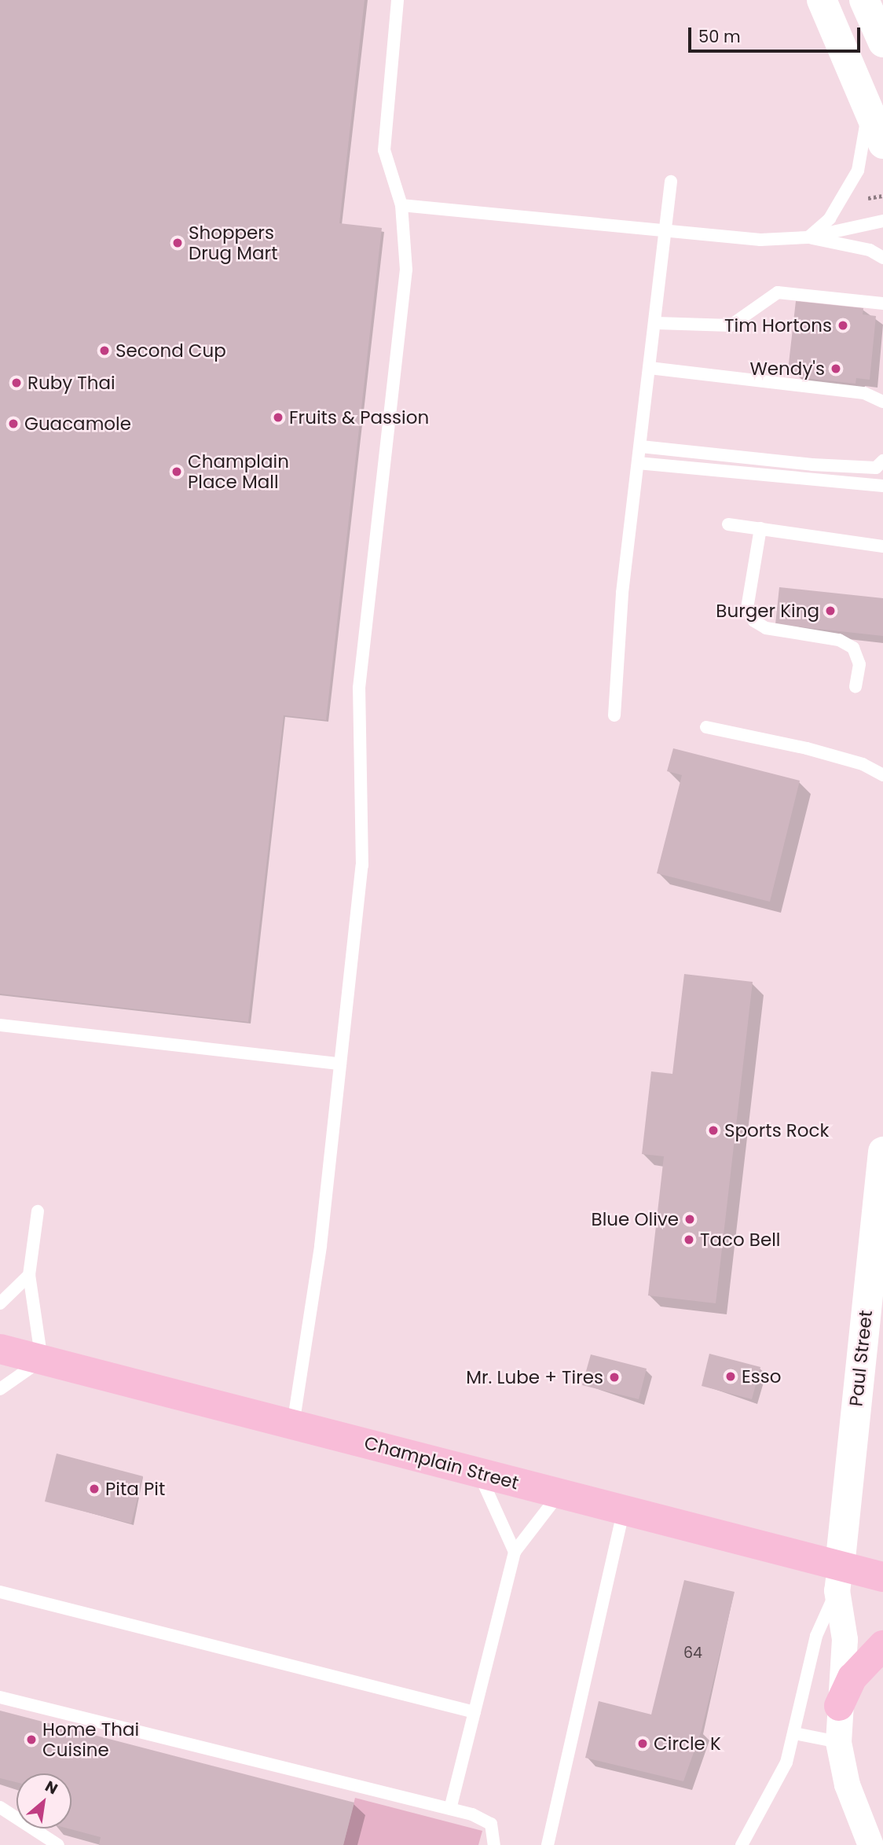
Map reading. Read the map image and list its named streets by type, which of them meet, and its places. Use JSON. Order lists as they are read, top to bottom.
{
  "streets": {
    "main road": ["Paul Street", "Champlain Street"]
  },
  "crossings": [
    ["Paul Street", "Champlain Street"]
  ],
  "places": [
    "Shoppers Drug Mart",
    "Tim Hortons",
    "Second Cup",
    "Wendy's",
    "Ruby Thai",
    "Fruits & Passion",
    "Guacamole",
    "Champlain Place Mall",
    "Burger King",
    "Sports Rock",
    "Blue Olive",
    "Taco Bell",
    "Esso",
    "Mr. Lube + Tires",
    "Pita Pit",
    "Home Thai Cuisine",
    "Circle K"
  ],
  "house_numbers": ["64"],
  "scale_bar": "50 m",
  "north": "top right"
}
